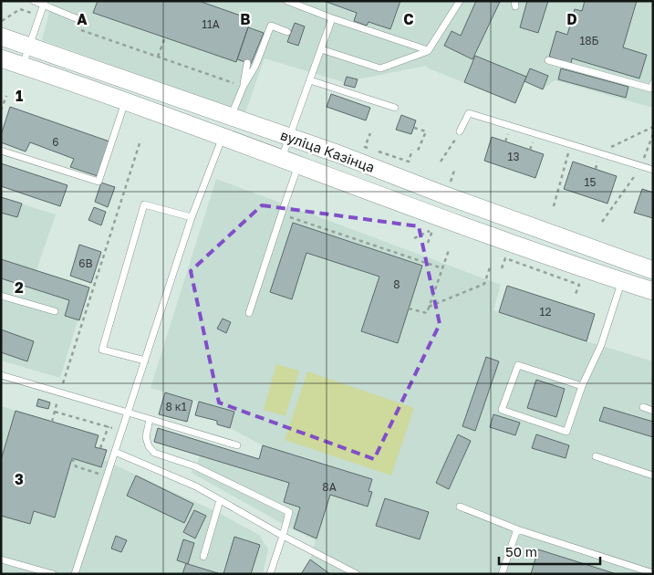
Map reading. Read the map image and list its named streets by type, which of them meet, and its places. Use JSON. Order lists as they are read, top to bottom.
{
  "streets": {
    "main road": ["вуліца Казінца"]
  },
  "house_numbers": [
    "11А",
    "18Б",
    "6",
    "13",
    "15",
    "6В",
    "8",
    "12",
    "8 к1",
    "8А"
  ],
  "scale_bar": "50 m",
  "grid": {
    "columns": [
      "A",
      "B",
      "C",
      "D"
    ],
    "rows": ["1", "2", "3"]
  }
}
